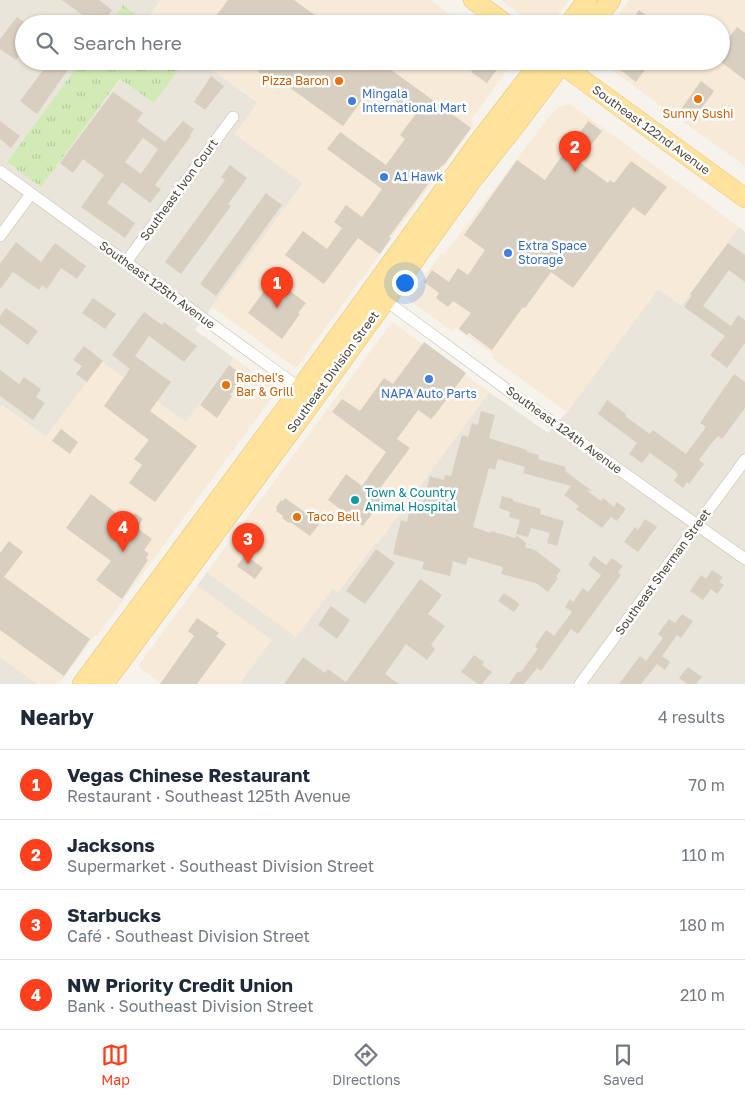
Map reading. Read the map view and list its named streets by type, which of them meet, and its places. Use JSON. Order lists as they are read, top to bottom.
{
  "streets": {
    "main road": ["Southeast 122nd Avenue", "Southeast Division Street"],
    "street": [
      "Southeast Ivon Court",
      "Southeast 125th Avenue",
      "Southeast 124th Avenue",
      "Southeast Sherman Street"
    ]
  },
  "crossings": [
    ["Southeast Ivon Court", "Southeast 125th Avenue"],
    ["Southeast 125th Avenue", "Southeast Division Street"],
    ["Southeast Division Street", "Southeast 124th Avenue"],
    ["Southeast 124th Avenue", "Southeast Sherman Street"]
  ],
  "places": [
    "Pizza Baron",
    "Sunny Sushi",
    "Mingala International Mart",
    "A1 Hawk",
    "Extra Space Storage",
    "NAPA Auto Parts",
    "Rachel's Bar & Grill",
    "Town & Country Animal Hospital",
    "Taco Bell"
  ],
  "page": {
    "search": "Search here",
    "pins": [
      "2",
      "1",
      "4",
      "3"
    ],
    "heading": ["Nearby", "4 results"],
    "list": [
      {
        "mark": "1",
        "name": "Vegas Chinese Restaurant",
        "note": "Restaurant · Southeast 125th Avenue",
        "value": "70 m"
      },
      {
        "mark": "2",
        "name": "Jacksons",
        "note": "Supermarket · Southeast Division Street",
        "value": "110 m"
      },
      {
        "mark": "3",
        "name": "Starbucks",
        "note": "Café · Southeast Division Street",
        "value": "180 m"
      },
      {
        "mark": "4",
        "name": "NW Priority Credit Union",
        "note": "Bank · Southeast Division Street",
        "value": "210 m"
      }
    ],
    "nav": ["Map", "Directions", "Saved"]
  }
}
